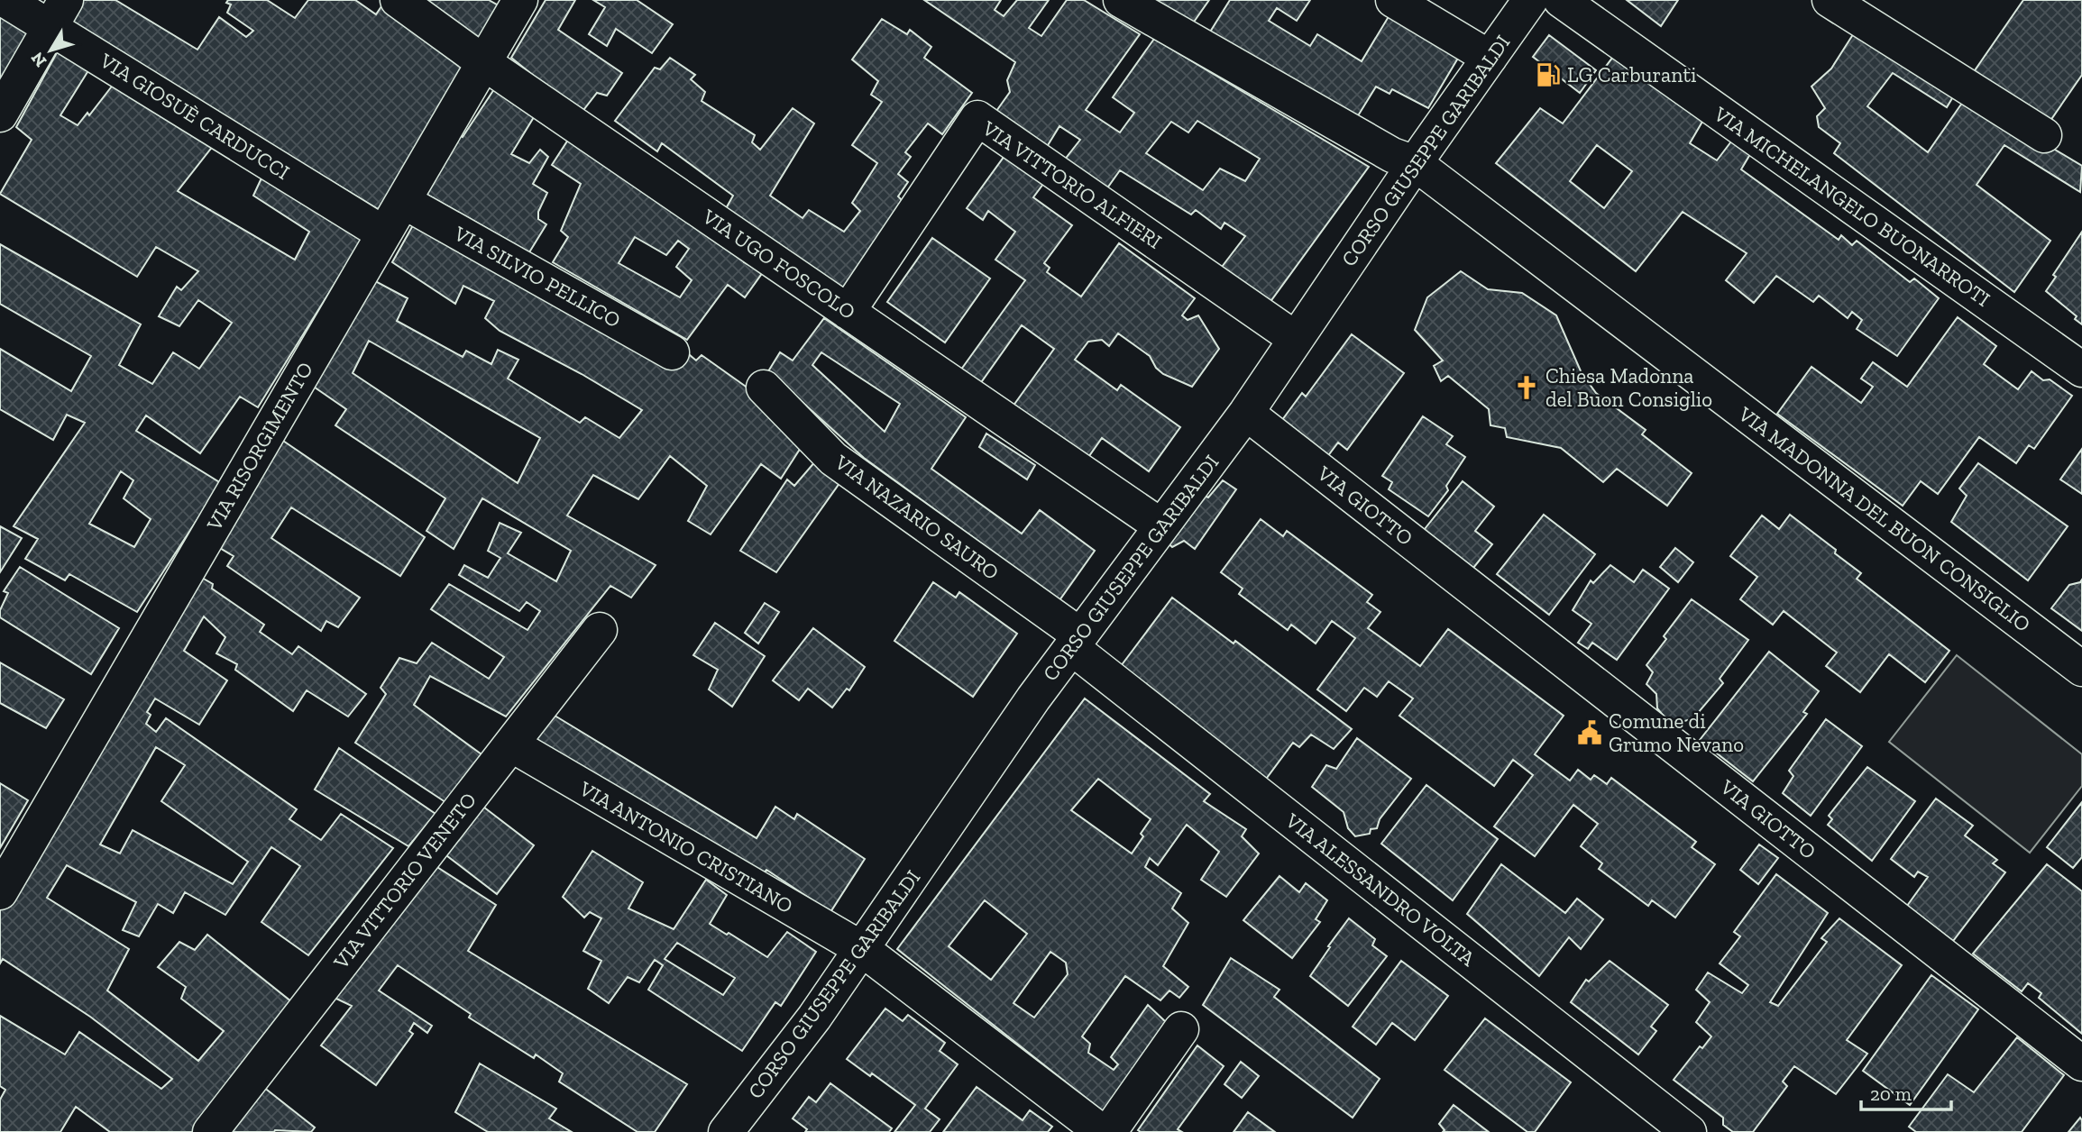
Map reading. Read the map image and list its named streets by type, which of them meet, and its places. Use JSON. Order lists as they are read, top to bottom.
{
  "streets": {
    "street": [
      "VIA GIOSUÈ CARDUCCI",
      "CORSO GIUSEPPE GARIBALDI",
      "VIA VITTORIO ALFIERI",
      "VIA MICHELANGELO BUONARROTI",
      "VIA UGO FOSCOLO",
      "VIA SILVIO PELLICO",
      "VIA RISORGIMENTO",
      "VIA GIOTTO",
      "VIA NAZARIO SAURO",
      "VIA MADONNA DEL BUON CONSIGLIO",
      "VIA ANTONIO CRISTIANO",
      "VIA VITTORIO VENETO",
      "VIA ALESSANDRO VOLTA"
    ]
  },
  "crossings": [
    ["VIA GIOSUÈ CARDUCCI", "VIA RISORGIMENTO"],
    ["CORSO GIUSEPPE GARIBALDI", "VIA VITTORIO ALFIERI"],
    ["CORSO GIUSEPPE GARIBALDI", "VIA UGO FOSCOLO"],
    ["CORSO GIUSEPPE GARIBALDI", "VIA GIOTTO"],
    ["CORSO GIUSEPPE GARIBALDI", "VIA NAZARIO SAURO"],
    ["CORSO GIUSEPPE GARIBALDI", "VIA MADONNA DEL BUON CONSIGLIO"],
    ["CORSO GIUSEPPE GARIBALDI", "VIA ANTONIO CRISTIANO"],
    ["CORSO GIUSEPPE GARIBALDI", "VIA ALESSANDRO VOLTA"],
    ["VIA VITTORIO ALFIERI", "VIA UGO FOSCOLO"],
    ["VIA UGO FOSCOLO", "VIA RISORGIMENTO"],
    ["VIA SILVIO PELLICO", "VIA RISORGIMENTO"],
    ["VIA NAZARIO SAURO", "VIA ALESSANDRO VOLTA"],
    ["VIA ANTONIO CRISTIANO", "VIA VITTORIO VENETO"]
  ],
  "places": {
    "fuel station": ["LG Carburanti"],
    "church": ["Chiesa Madonna del Buon Consiglio"],
    "public building": ["Comune di Grumo Nevano"]
  },
  "scale_bar": "20 m",
  "north": "bottom left"
}
